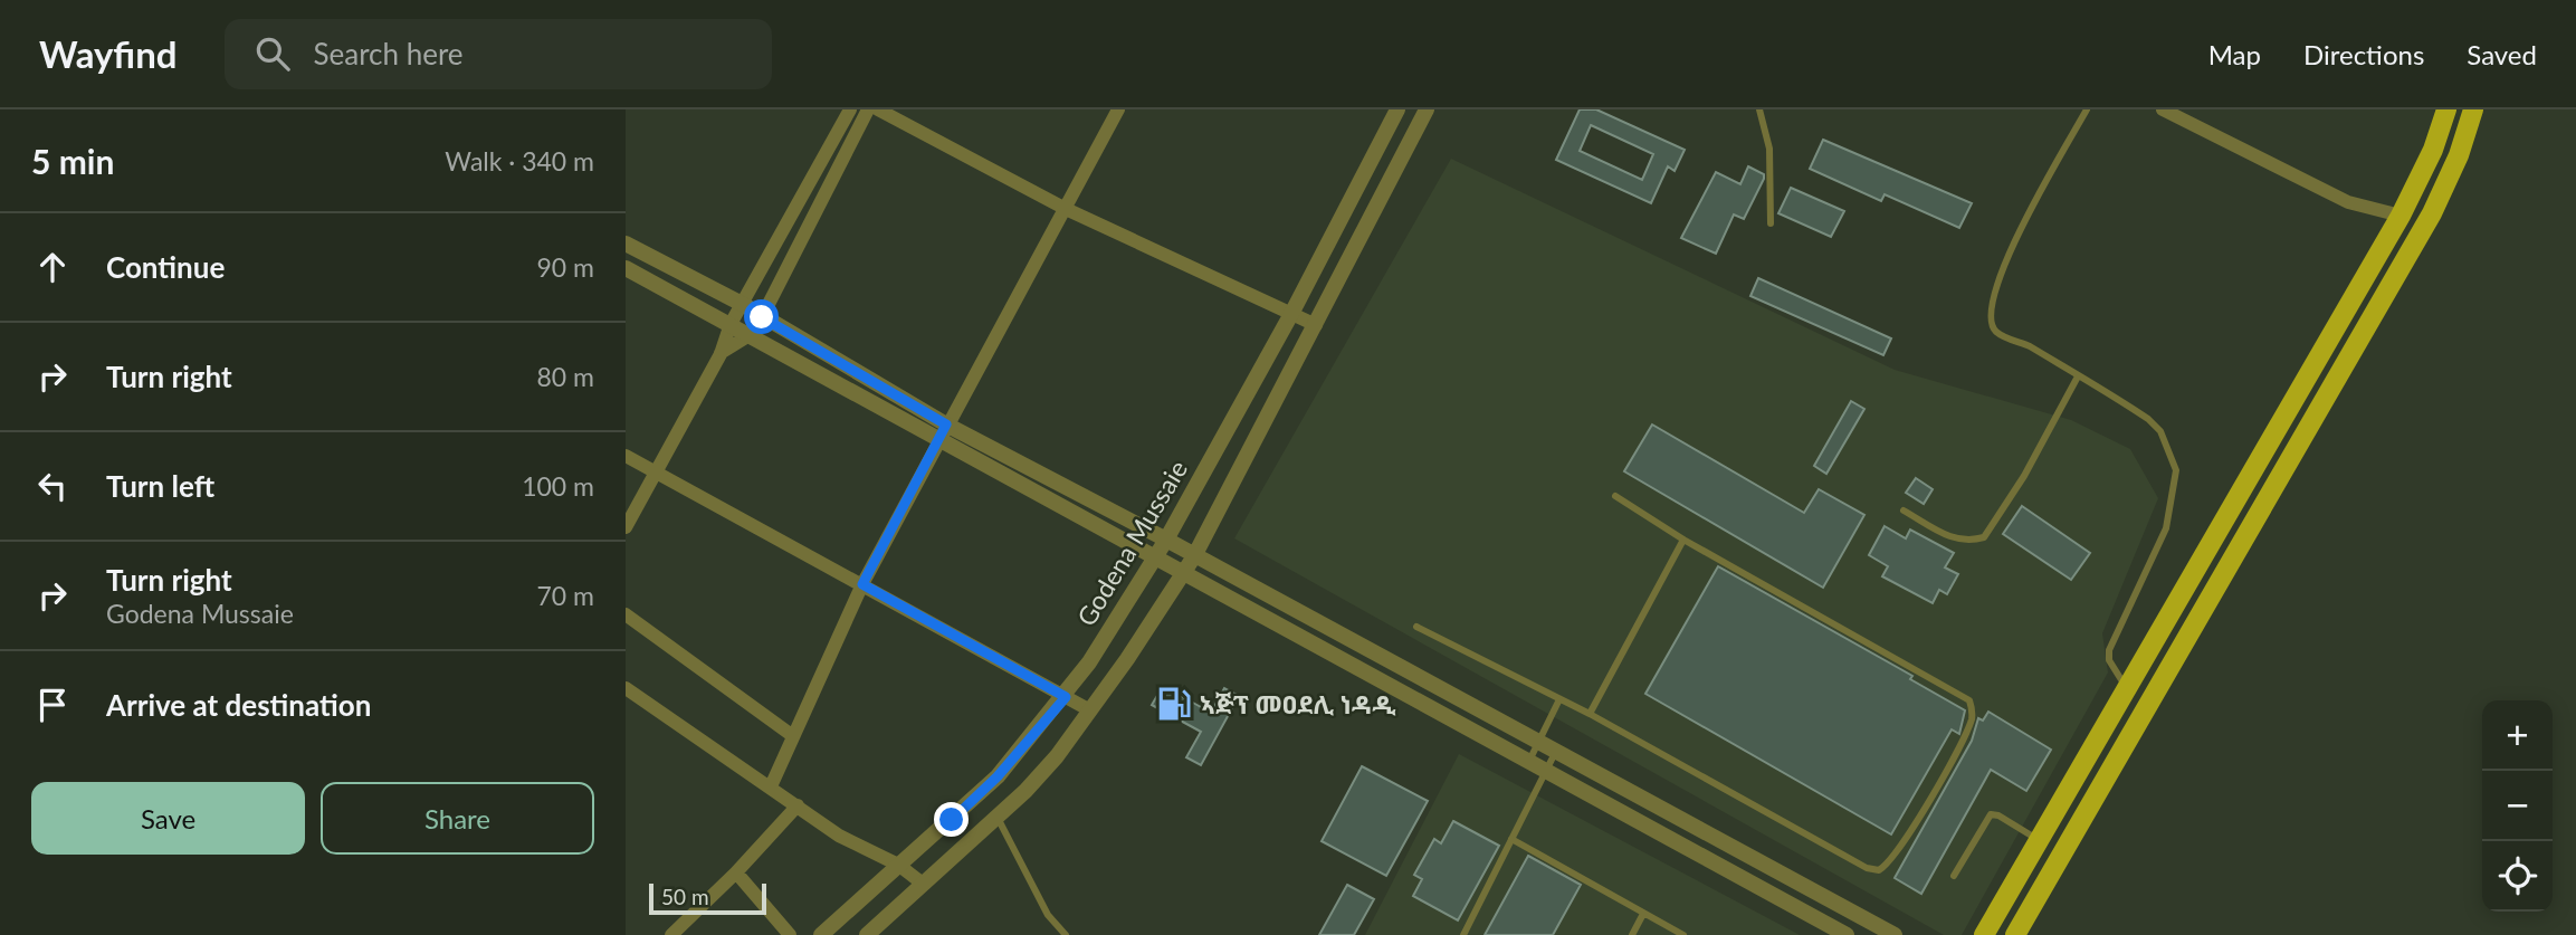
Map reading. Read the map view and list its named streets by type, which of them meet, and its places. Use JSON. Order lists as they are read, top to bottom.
{
  "streets": {
    "street": ["Godena Mussaie"]
  },
  "places": {
    "fuel station": ["ኣጅፕ መዐደሊ ነዳዲ"]
  },
  "scale_bar": "50 m",
  "page": {
    "header": "Wayfind",
    "search": "Search here",
    "nav": ["Map", "Directions", "Saved"],
    "heading": ["5 min", "Walk · 340 m"],
    "list": [
      ["Continue", "90 m"],
      ["Turn right", "80 m"],
      ["Turn left", "100 m"],
      ["Turn right", "Godena Mussaie", "70 m"],
      "Arrive at destination"
    ],
    "map_buttons": ["+", "−"],
    "buttons": ["Save", "Share"],
    "scale": "50 m"
  }
}
